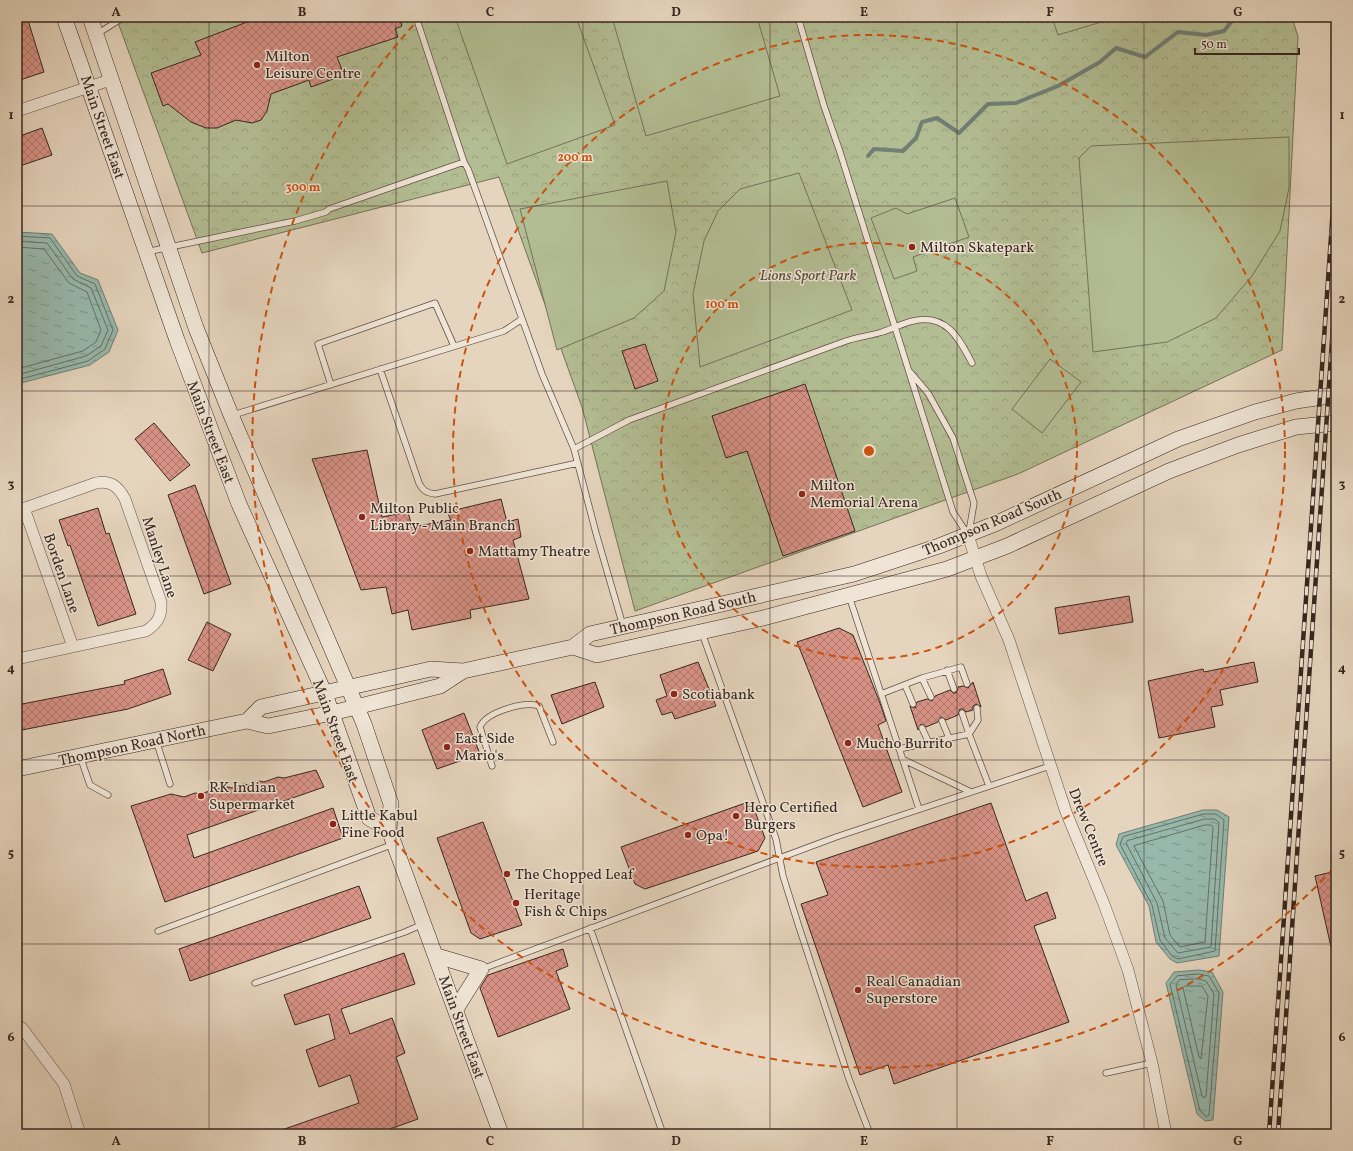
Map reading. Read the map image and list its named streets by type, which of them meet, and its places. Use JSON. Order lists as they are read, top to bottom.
{
  "streets": {
    "main road": ["Main Street East", "Thompson Road South", "Thompson Road North"],
    "street": ["Manley Lane", "Borden Lane", "Drew Centre"]
  },
  "crossings": [
    ["Main Street East", "Thompson Road South"],
    ["Main Street East", "Thompson Road North"],
    ["Thompson Road South", "Thompson Road North"],
    ["Thompson Road South", "Drew Centre"],
    ["Manley Lane", "Borden Lane"]
  ],
  "parks": ["Lions Sport Park"],
  "places": [
    "Milton Leisure Centre",
    "Milton Skatepark",
    "Milton Memorial Arena",
    "Milton Public Library - Main Branch",
    "Mattamy Theatre",
    "Scotiabank",
    "Mucho Burrito",
    "East Side Mario's",
    "RK Indian Supermarket",
    "Hero Certified Burgers",
    "Little Kabul Fine Food",
    "Opa!",
    "The Chopped Leaf",
    "Heritage Fish & Chips",
    "Real Canadian Superstore"
  ],
  "scale_bar": "50 m",
  "grid": {
    "columns": [
      "A",
      "B",
      "C",
      "D",
      "E",
      "F",
      "G"
    ],
    "rows": [
      "1",
      "2",
      "3",
      "4",
      "5",
      "6"
    ]
  },
  "rings": ["200 m", "300 m", "100 m"]
}
